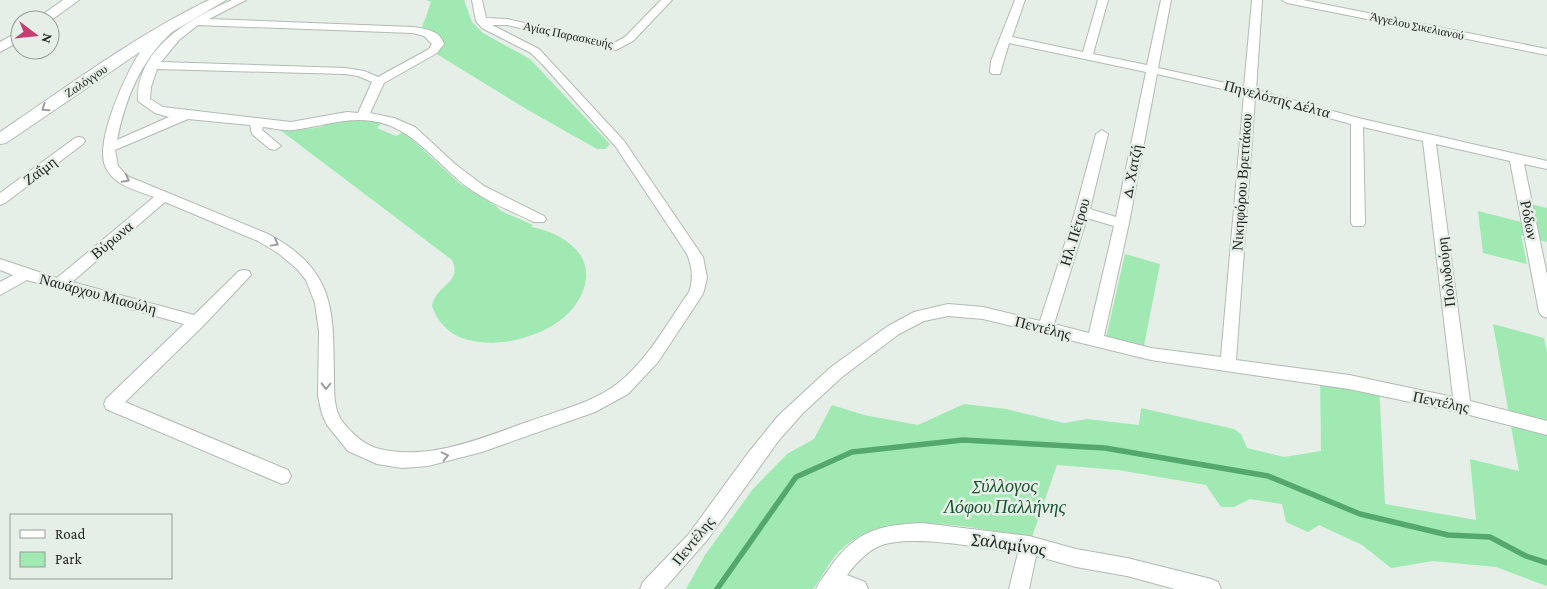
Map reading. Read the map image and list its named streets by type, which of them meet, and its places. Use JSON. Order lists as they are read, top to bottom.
{
  "streets": {
    "street": [
      "Άγγελου Σικελιανού",
      "Αγίας Παρασκευής",
      "Ζαλόγγου",
      "Πηνελόπης Δέλτα",
      "Ζαΐμη",
      "Δ. Χατζή",
      "Νικηφόρου Βρεττάκου",
      "Ρόδων",
      "Ηλ. Πέτρου",
      "Βύρωνα",
      "Πολυδούρη",
      "Ναυάρχου Μιαούλη",
      "Πεντέλης",
      "Σαλαμίνος"
    ]
  },
  "crossings": [
    ["Πηνελόπης Δέλτα", "Δ. Χατζή"],
    ["Πηνελόπης Δέλτα", "Νικηφόρου Βρεττάκου"],
    ["Πηνελόπης Δέλτα", "Ρόδων"],
    ["Πηνελόπης Δέλτα", "Πολυδούρη"],
    ["Δ. Χατζή", "Πεντέλης"],
    ["Νικηφόρου Βρεττάκου", "Πεντέλης"],
    ["Ηλ. Πέτρου", "Πεντέλης"],
    ["Βύρωνα", "Ναυάρχου Μιαούλη"],
    ["Πολυδούρη", "Πεντέλης"]
  ],
  "parks": ["Σύλλογος Λόφου Παλλήνης"],
  "legend": ["Road", "Park"],
  "north": "right"
}
